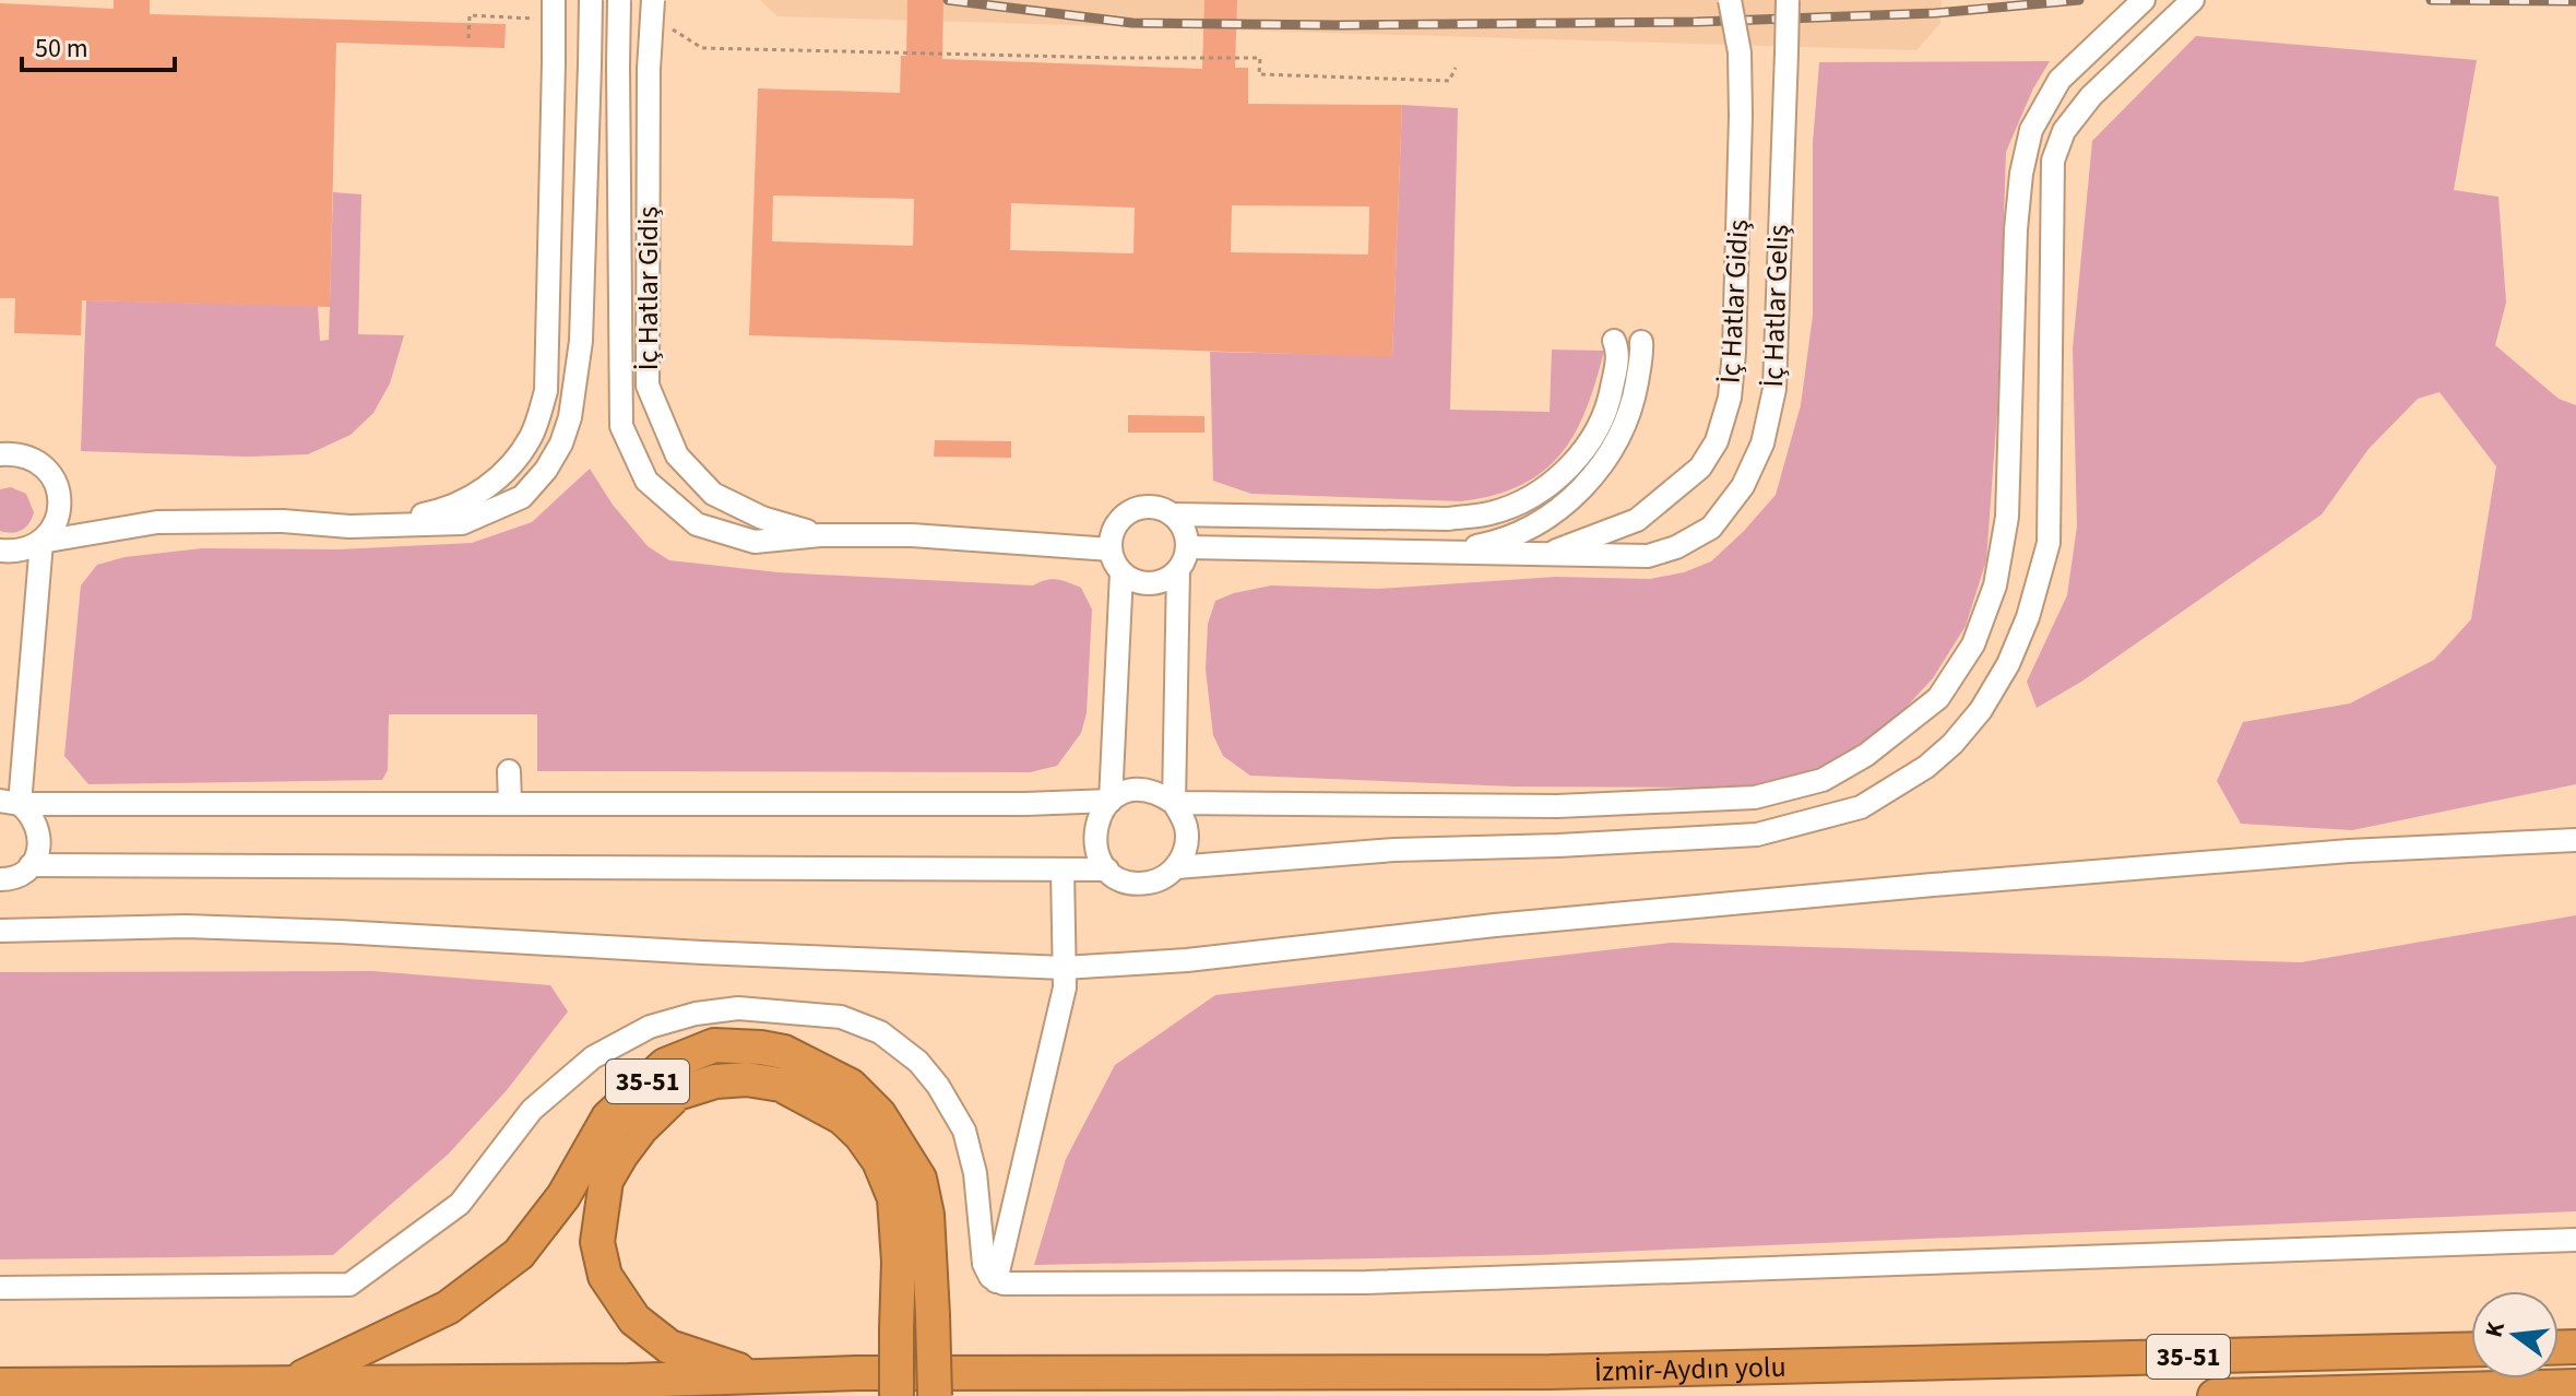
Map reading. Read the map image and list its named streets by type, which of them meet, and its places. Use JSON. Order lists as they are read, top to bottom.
{
  "streets": {
    "highway": ["35-51", "İzmir-Aydın yolu"],
    "street": ["İç Hatlar Gidiş", "İç Hatlar Geliş"]
  },
  "crossings": [
    ["İç Hatlar Gidiş", "İç Hatlar Geliş"],
    ["35-51", "İzmir-Aydın yolu"]
  ],
  "scale_bar": "50 m",
  "north": "left"
}
